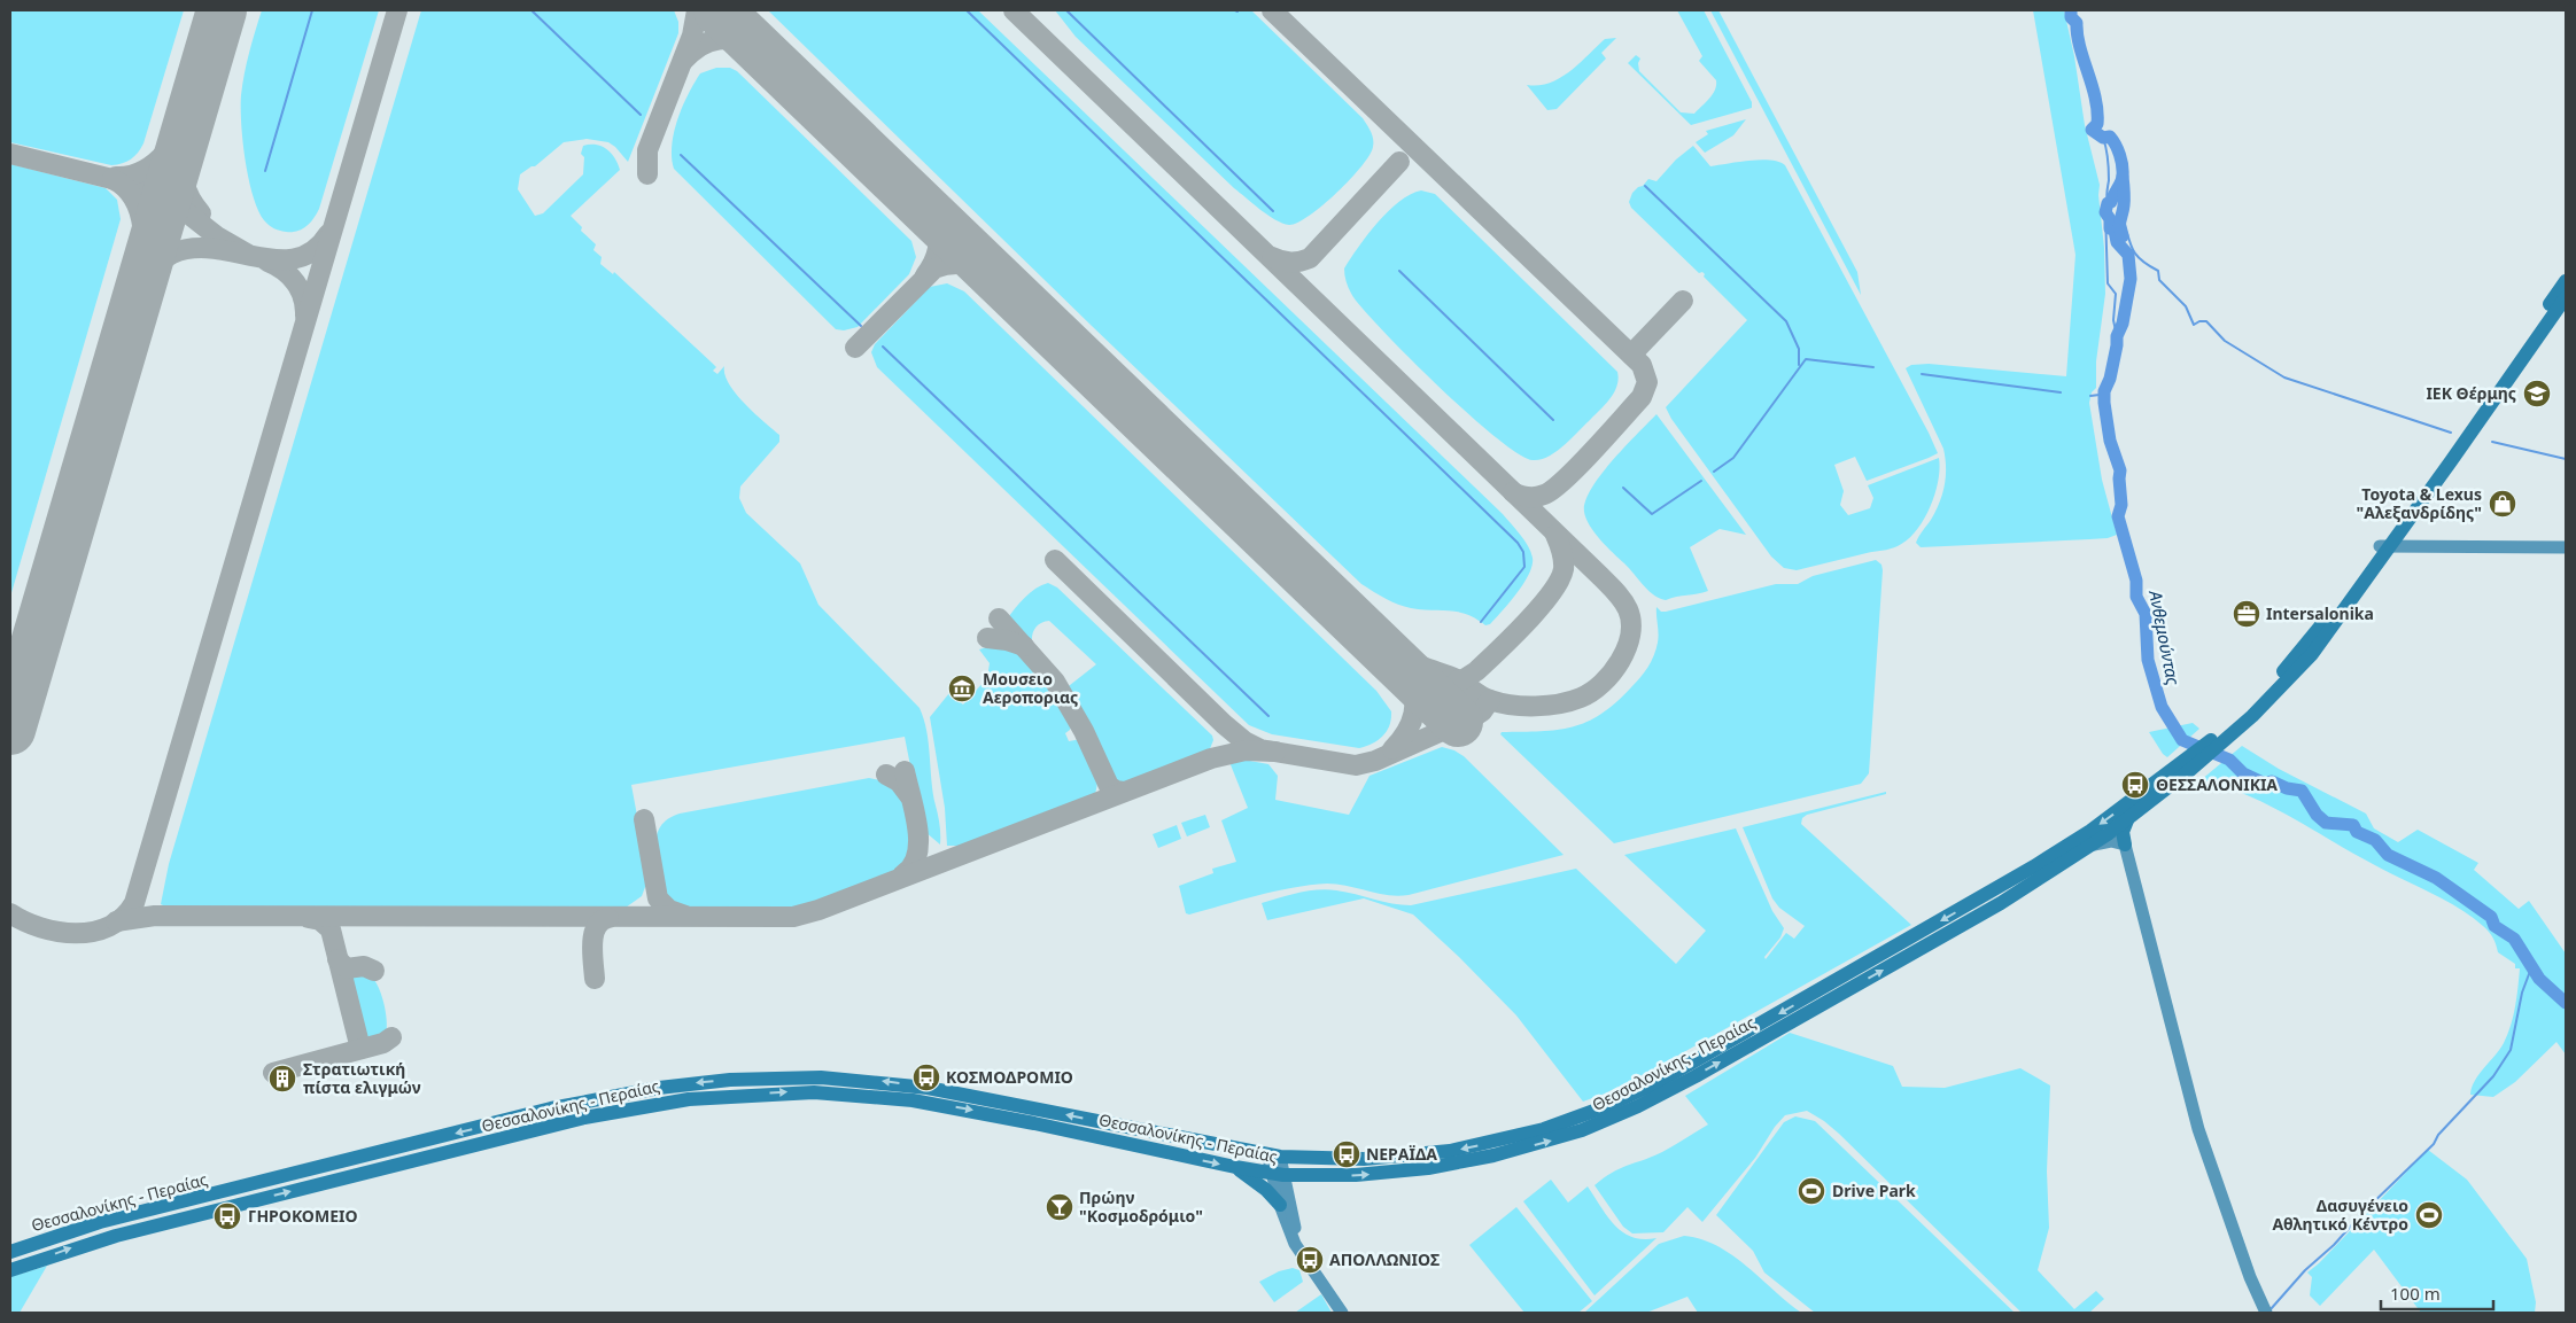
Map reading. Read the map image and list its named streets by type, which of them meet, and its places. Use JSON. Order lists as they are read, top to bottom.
{
  "streets": {
    "main road": ["Θεσσαλονίκης - Περαίας"]
  },
  "water": ["Ανθεμούντας"],
  "places": {
    "school or university": ["ΙΕΚ Θέρμης"],
    "shop": ["Toyota & Lexus \"Αλεξανδρίδης\""],
    "office": ["Intersalonika"],
    "museum": ["Μουσειο Αεροποριας"],
    "bus stop": [
      "ΘΕΣΣΑΛΟΝΙΚΙΑ",
      "ΚΟΣΜΟΔΡΟΜΙΟ",
      "ΝΕΡΑΪΔΑ",
      "ΓΗΡΟΚΟΜΕΙΟ",
      "ΑΠΟΛΛΩΝΙΟΣ"
    ],
    "building": ["Στρατιωτική πίστα ελιγμών"],
    "sports": ["Drive Park", "Δασυγένειο Αθλητικό Κέντρο"],
    "bar": ["Πρώην \"Κοσμοδρόμιο\""]
  },
  "scale_bar": "100 m"
}
